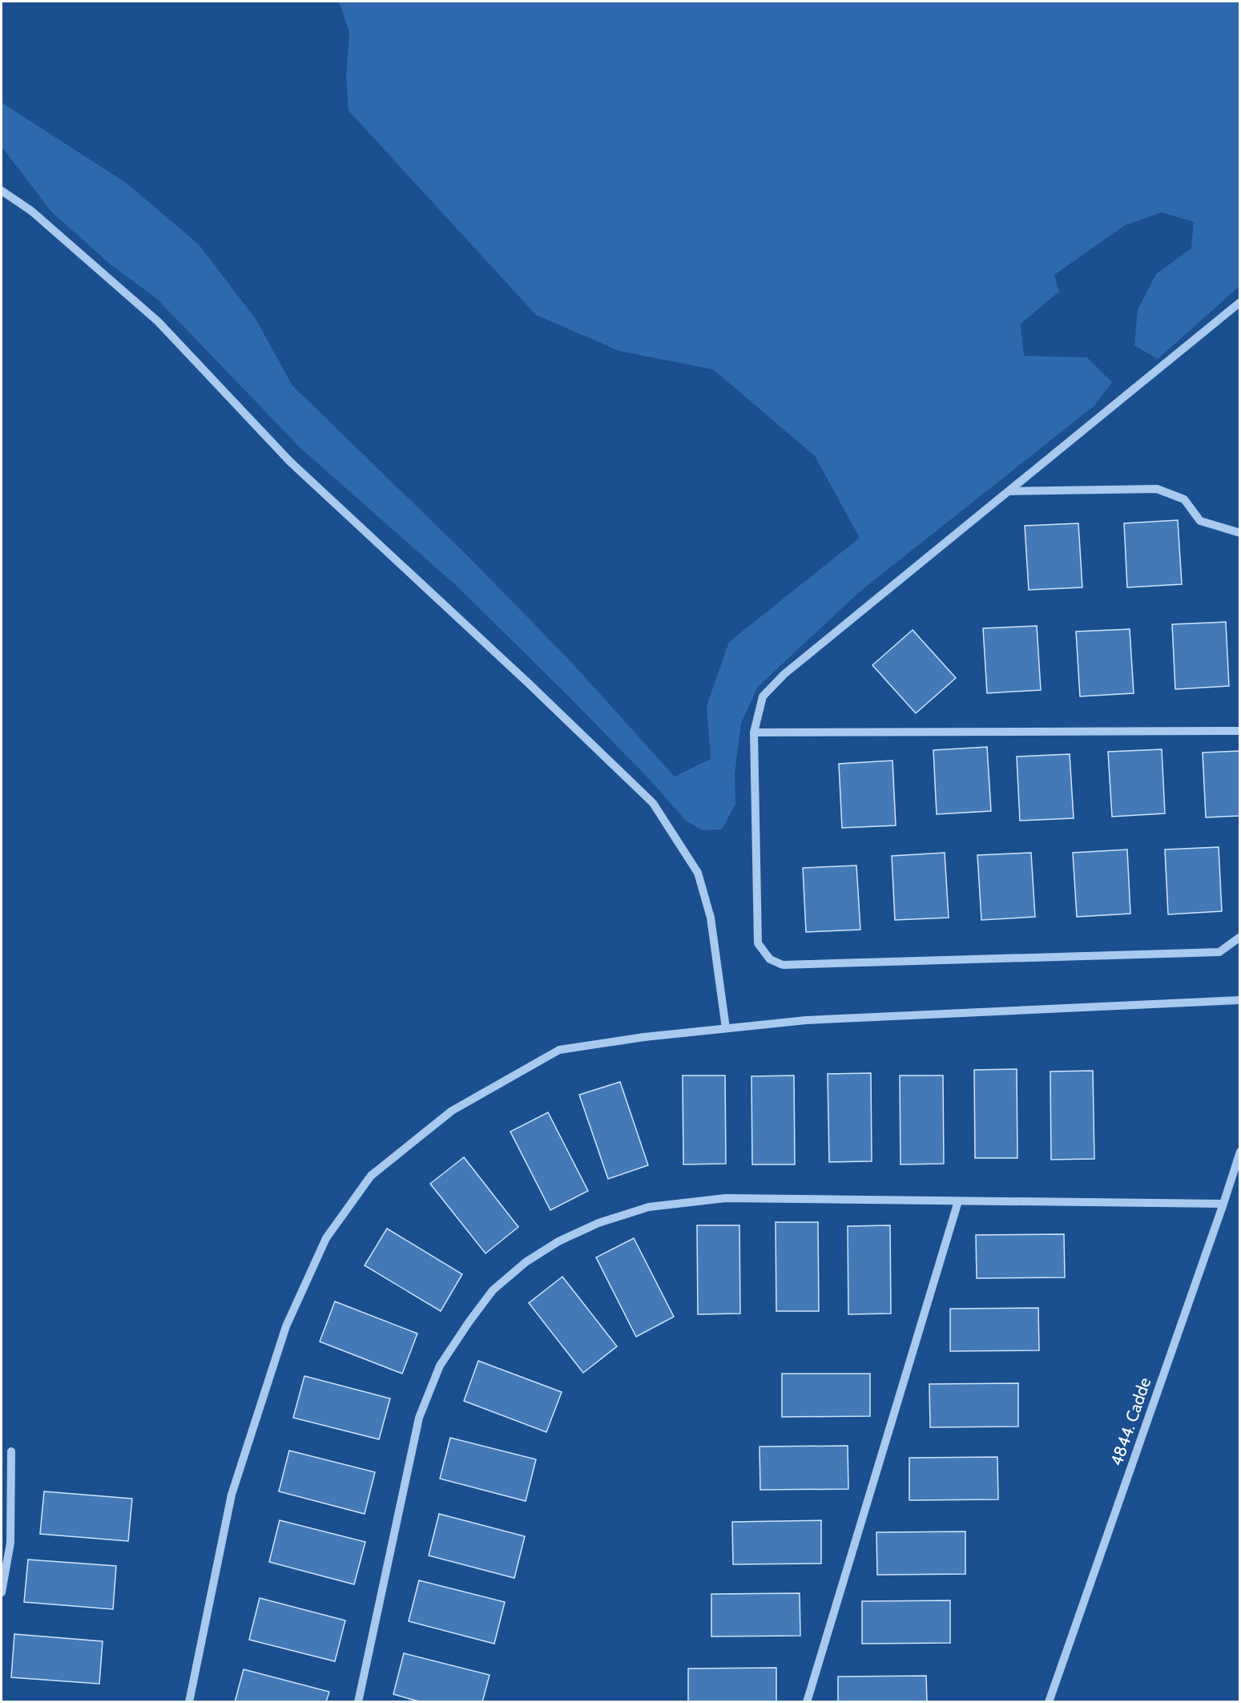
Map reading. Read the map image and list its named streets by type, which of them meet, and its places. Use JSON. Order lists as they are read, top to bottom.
{
  "streets": {
    "street": ["4844. Cadde"]
  }
}
